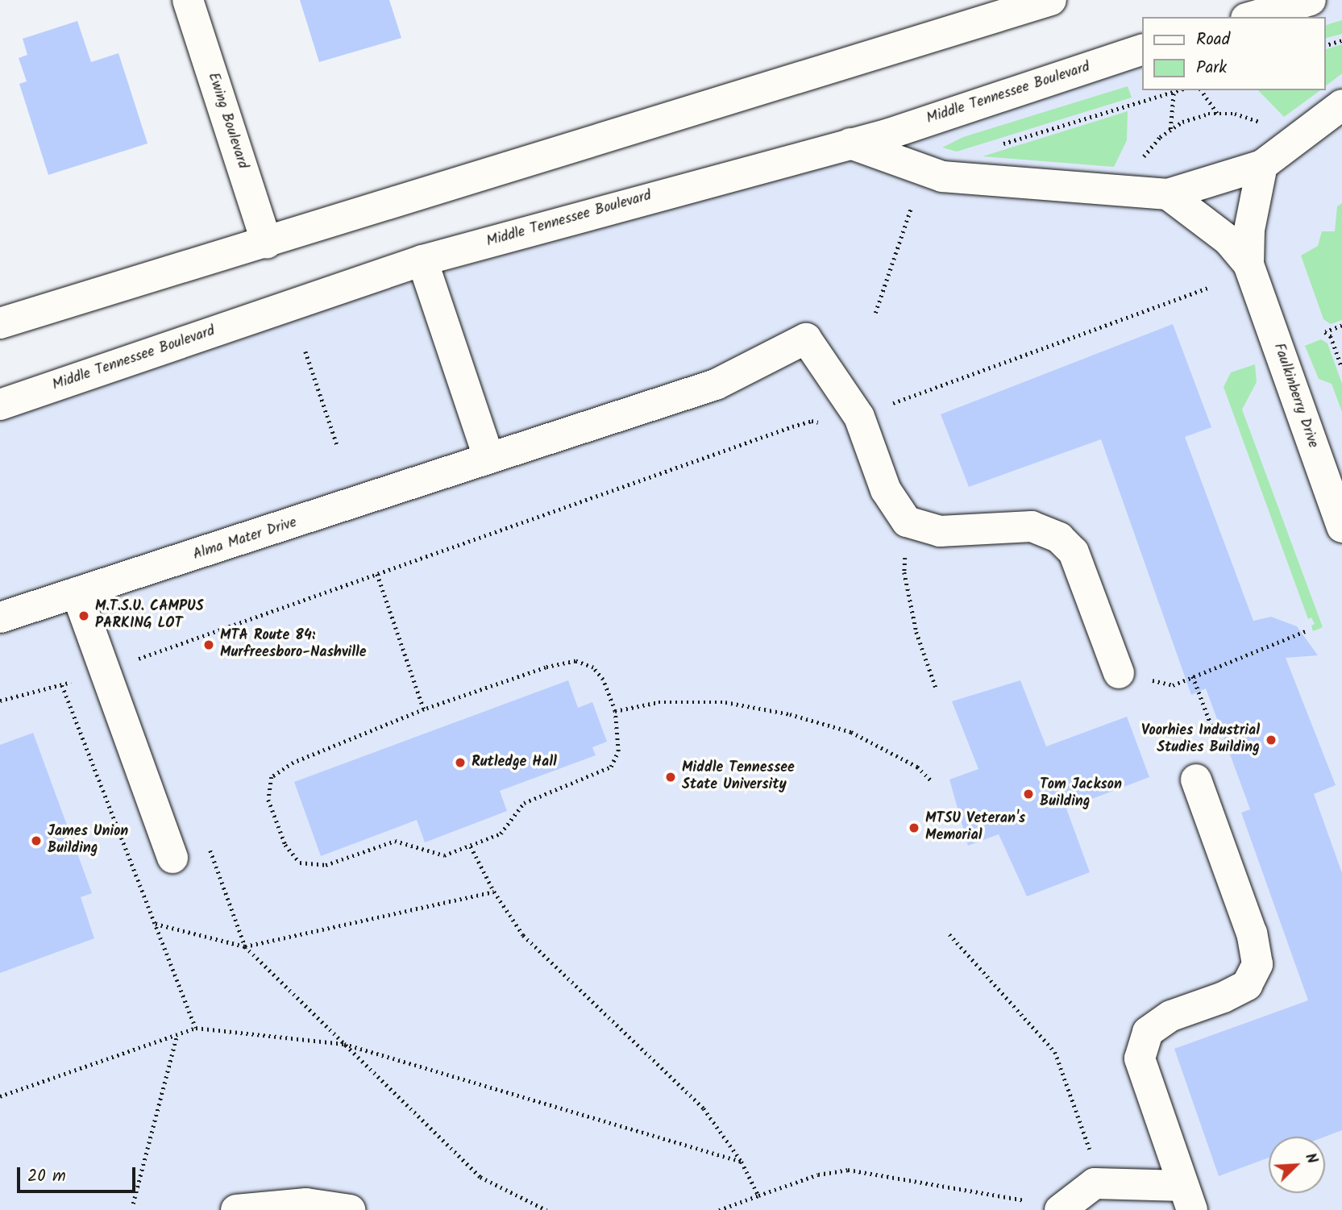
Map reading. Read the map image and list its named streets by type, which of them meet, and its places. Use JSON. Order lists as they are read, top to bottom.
{
  "streets": {
    "main road": [
      "Middle Tennessee Boulevard",
      "Ewing Boulevard",
      "Faulkinberry Drive",
      "Alma Mater Drive"
    ]
  },
  "places": [
    "M.T.S.U. CAMPUS PARKING LOT",
    "MTA Route 84: Murfreesboro-Nashville",
    "Voorhies Industrial Studies Building",
    "Rutledge Hall",
    "Middle Tennessee State University",
    "Tom Jackson Building",
    "MTSU Veteran's Memorial",
    "James Union Building"
  ],
  "legend": ["Road", "Park"],
  "scale_bar": "20 m",
  "north": "top right"
}
